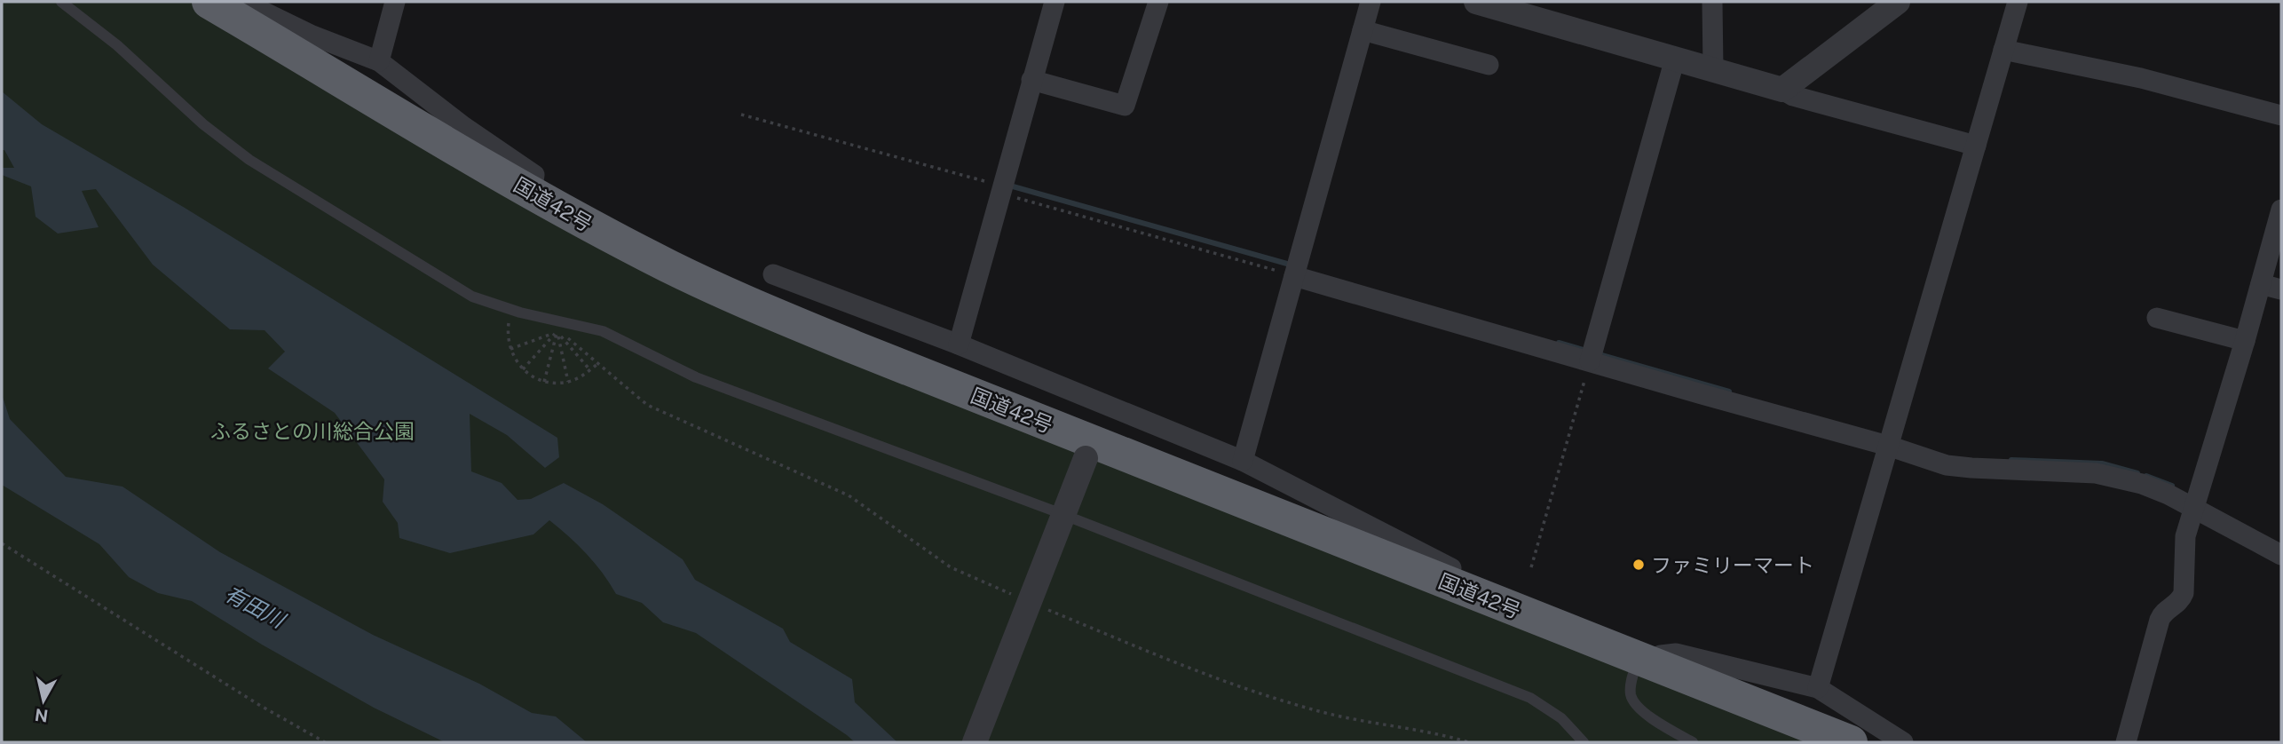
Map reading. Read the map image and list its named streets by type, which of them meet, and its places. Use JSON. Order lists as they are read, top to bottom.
{
  "streets": {
    "highway": ["国道42号"]
  },
  "water": ["有田川"],
  "parks": ["ふるさとの川総合公園"],
  "places": ["ファミリーマート"],
  "north": "bottom"
}
